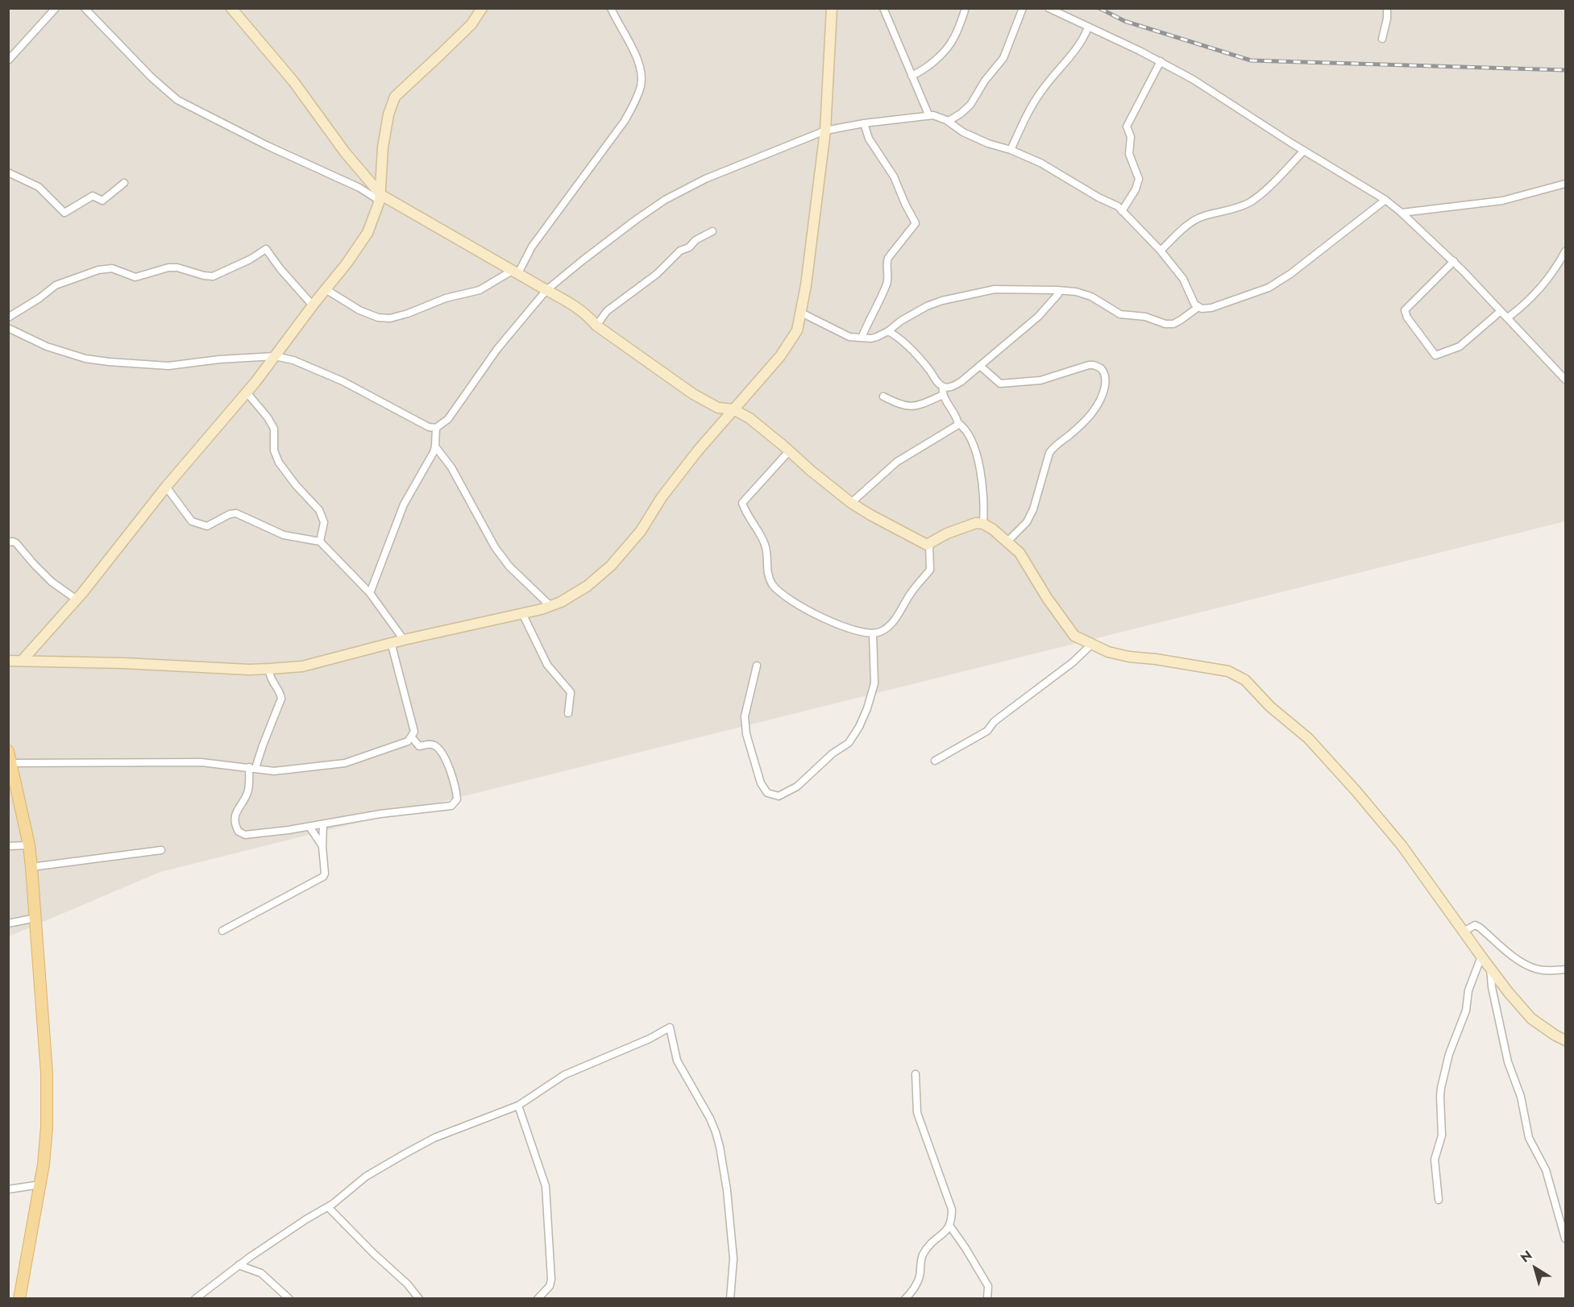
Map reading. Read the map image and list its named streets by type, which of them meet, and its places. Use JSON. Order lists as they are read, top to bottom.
{
  "north": "top left"
}
